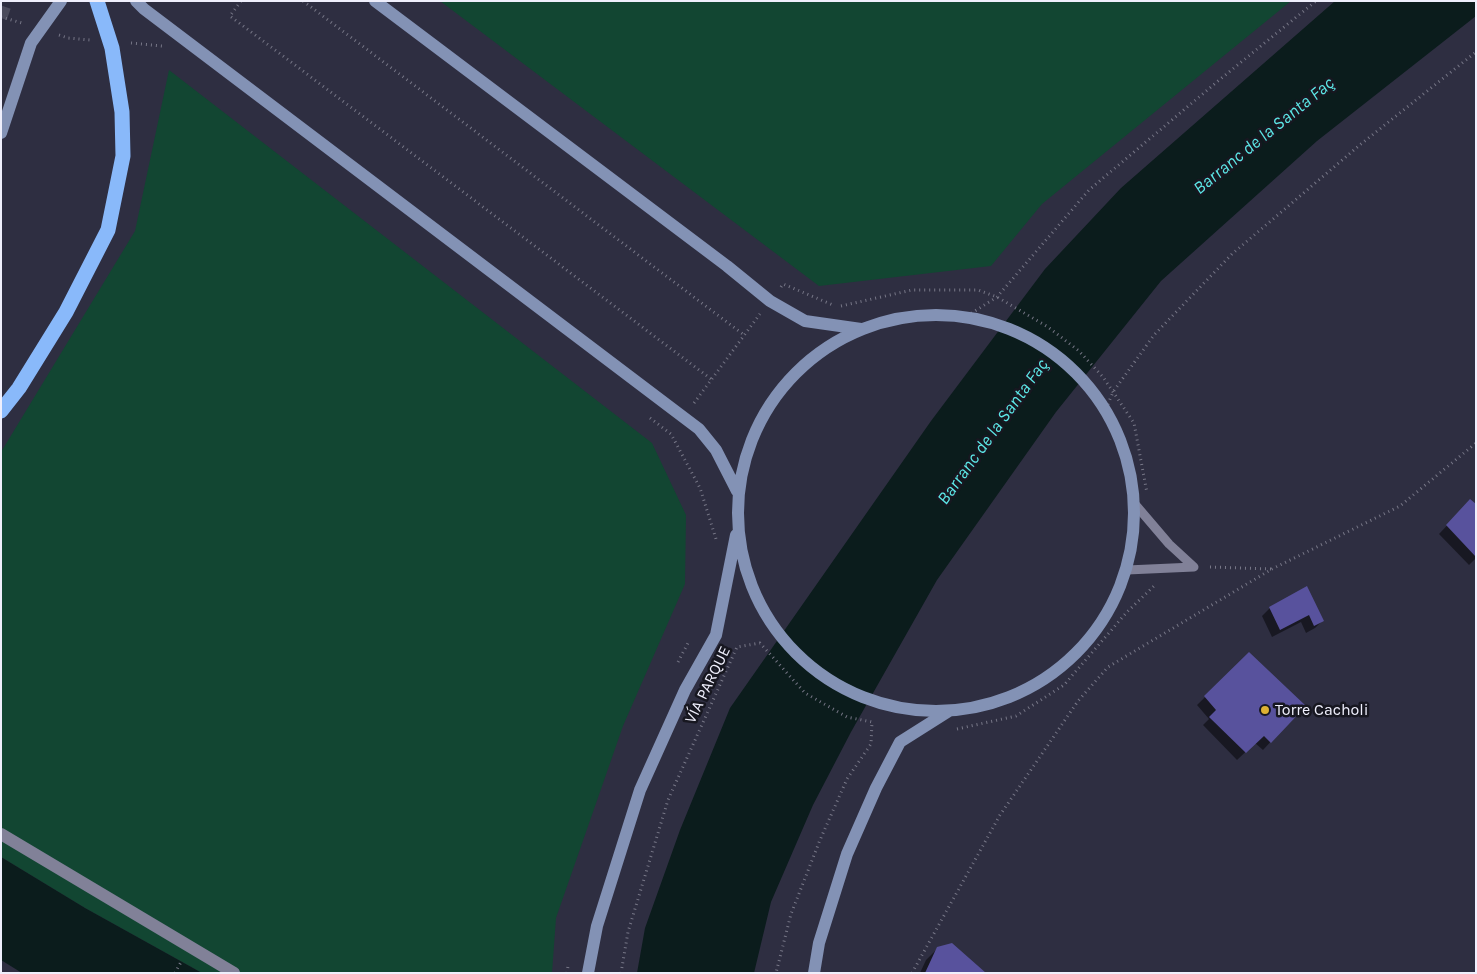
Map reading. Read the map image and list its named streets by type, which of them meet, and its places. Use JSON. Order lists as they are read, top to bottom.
{
  "streets": {
    "path": ["VÍA PARQUE"]
  },
  "water": ["Barranc de la Santa Faç"],
  "places": ["Torre Cacholi"]
}
